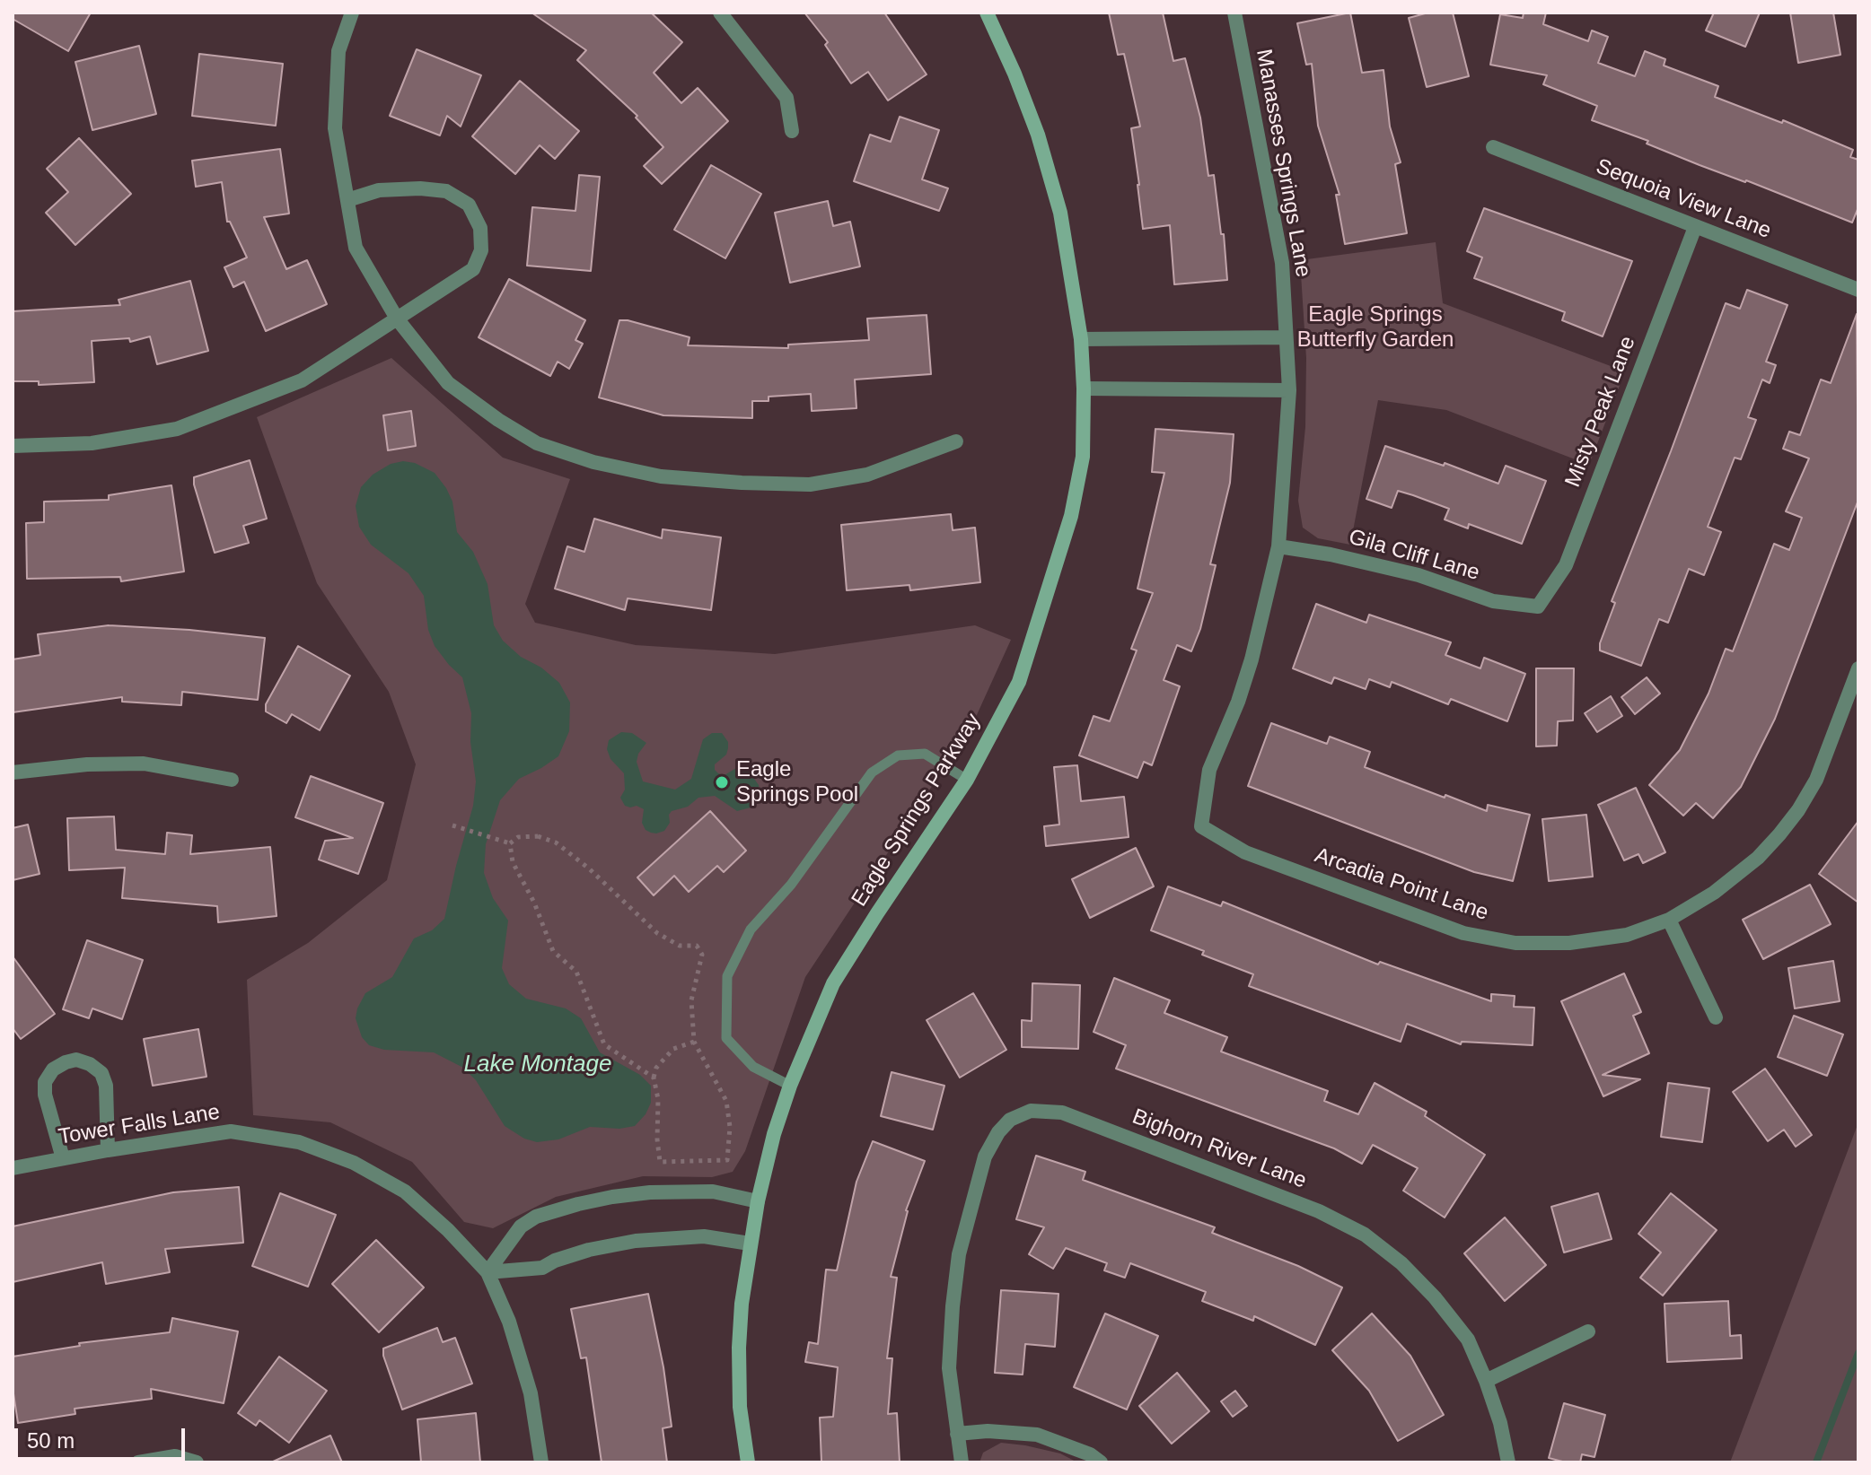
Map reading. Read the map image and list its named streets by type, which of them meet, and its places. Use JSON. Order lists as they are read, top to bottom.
{
  "streets": {
    "street": [
      "Manasses Springs Lane",
      "Sequoia View Lane",
      "Misty Peak Lane",
      "Gila Cliff Lane",
      "Eagle Springs Parkway",
      "Arcadia Point Lane",
      "Tower Falls Lane",
      "Bighorn River Lane"
    ]
  },
  "crossings": [
    ["Manasses Springs Lane", "Gila Cliff Lane"],
    ["Manasses Springs Lane", "Arcadia Point Lane"],
    ["Sequoia View Lane", "Misty Peak Lane"],
    ["Misty Peak Lane", "Gila Cliff Lane"]
  ],
  "water": ["Lake Montage"],
  "parks": ["Eagle Springs Butterfly Garden"],
  "places": ["Eagle Springs Pool"],
  "scale_bar": "50 m"
}
